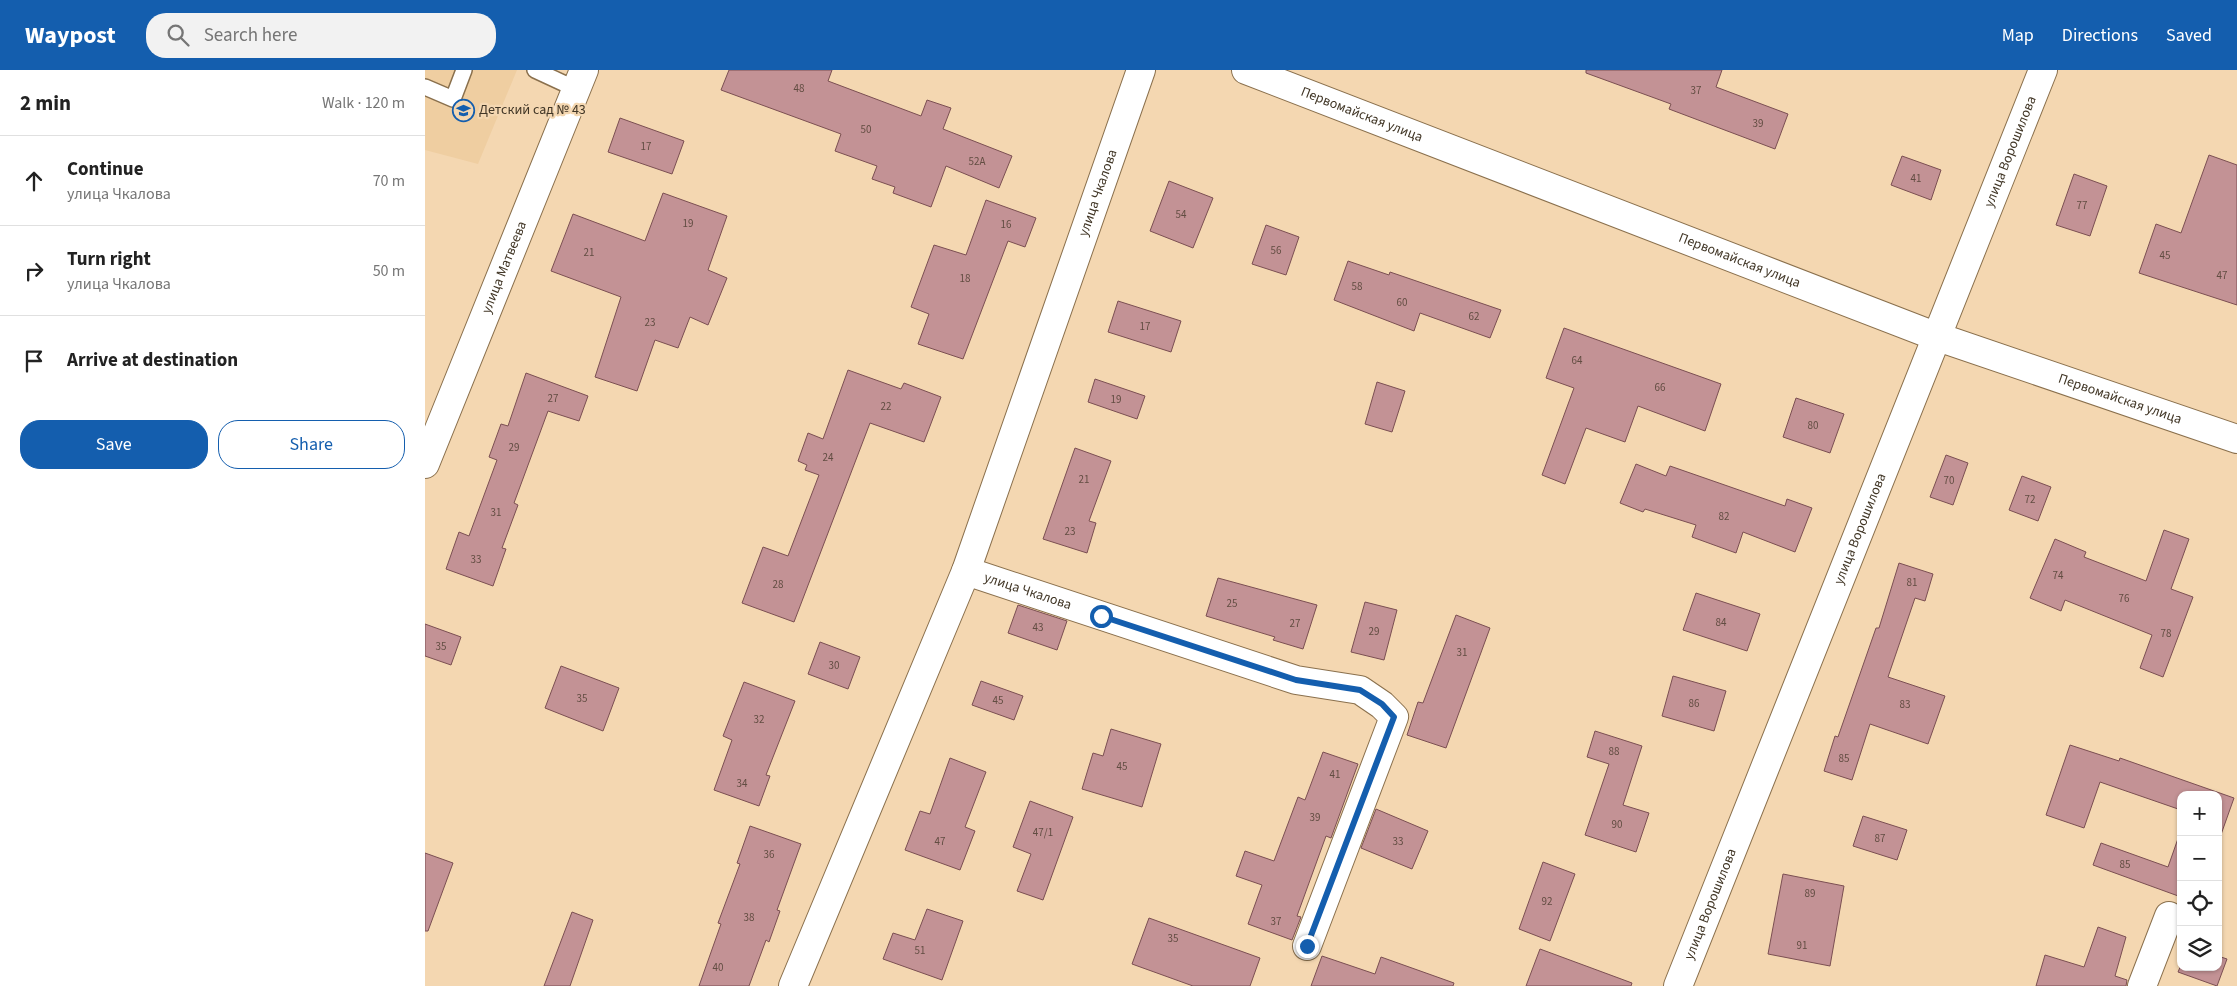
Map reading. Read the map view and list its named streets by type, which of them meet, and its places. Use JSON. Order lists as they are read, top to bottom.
{
  "streets": {
    "street": [
      "Первомайская улица",
      "улица Ворошилова",
      "улица Чкалова",
      "улица Матвеева"
    ]
  },
  "crossings": [
    ["Первомайская улица", "улица Ворошилова"]
  ],
  "places": {
    "school or university": ["Детский сад № 43"]
  },
  "house_numbers": [
    "48",
    "37",
    "39",
    "50",
    "17",
    "52А",
    "41",
    "77",
    "54",
    "19",
    "16",
    "56",
    "21",
    "45",
    "47",
    "18",
    "58",
    "60",
    "62",
    "23",
    "17",
    "64",
    "66",
    "27",
    "19",
    "22",
    "80",
    "29",
    "24",
    "21",
    "70",
    "72",
    "31",
    "82",
    "23",
    "33",
    "74",
    "81",
    "28",
    "76",
    "25",
    "84",
    "27",
    "43",
    "29",
    "78",
    "35",
    "31",
    "30",
    "35",
    "45",
    "86",
    "83",
    "32",
    "88",
    "85",
    "45",
    "41",
    "34",
    "39",
    "90",
    "47/1",
    "87",
    "47",
    "33",
    "36",
    "85",
    "89",
    "92",
    "38",
    "37",
    "35",
    "91",
    "51",
    "40"
  ],
  "page": {
    "header": "Waypost",
    "search": "Search here",
    "nav": ["Map", "Directions", "Saved"],
    "heading": ["2 min", "Walk · 120 m"],
    "list": [
      ["Continue", "улица Чкалова", "70 m"],
      ["Turn right", "улица Чкалова", "50 m"],
      "Arrive at destination"
    ],
    "buttons": ["Save", "Share"],
    "map_buttons": ["+", "−"]
  }
}
